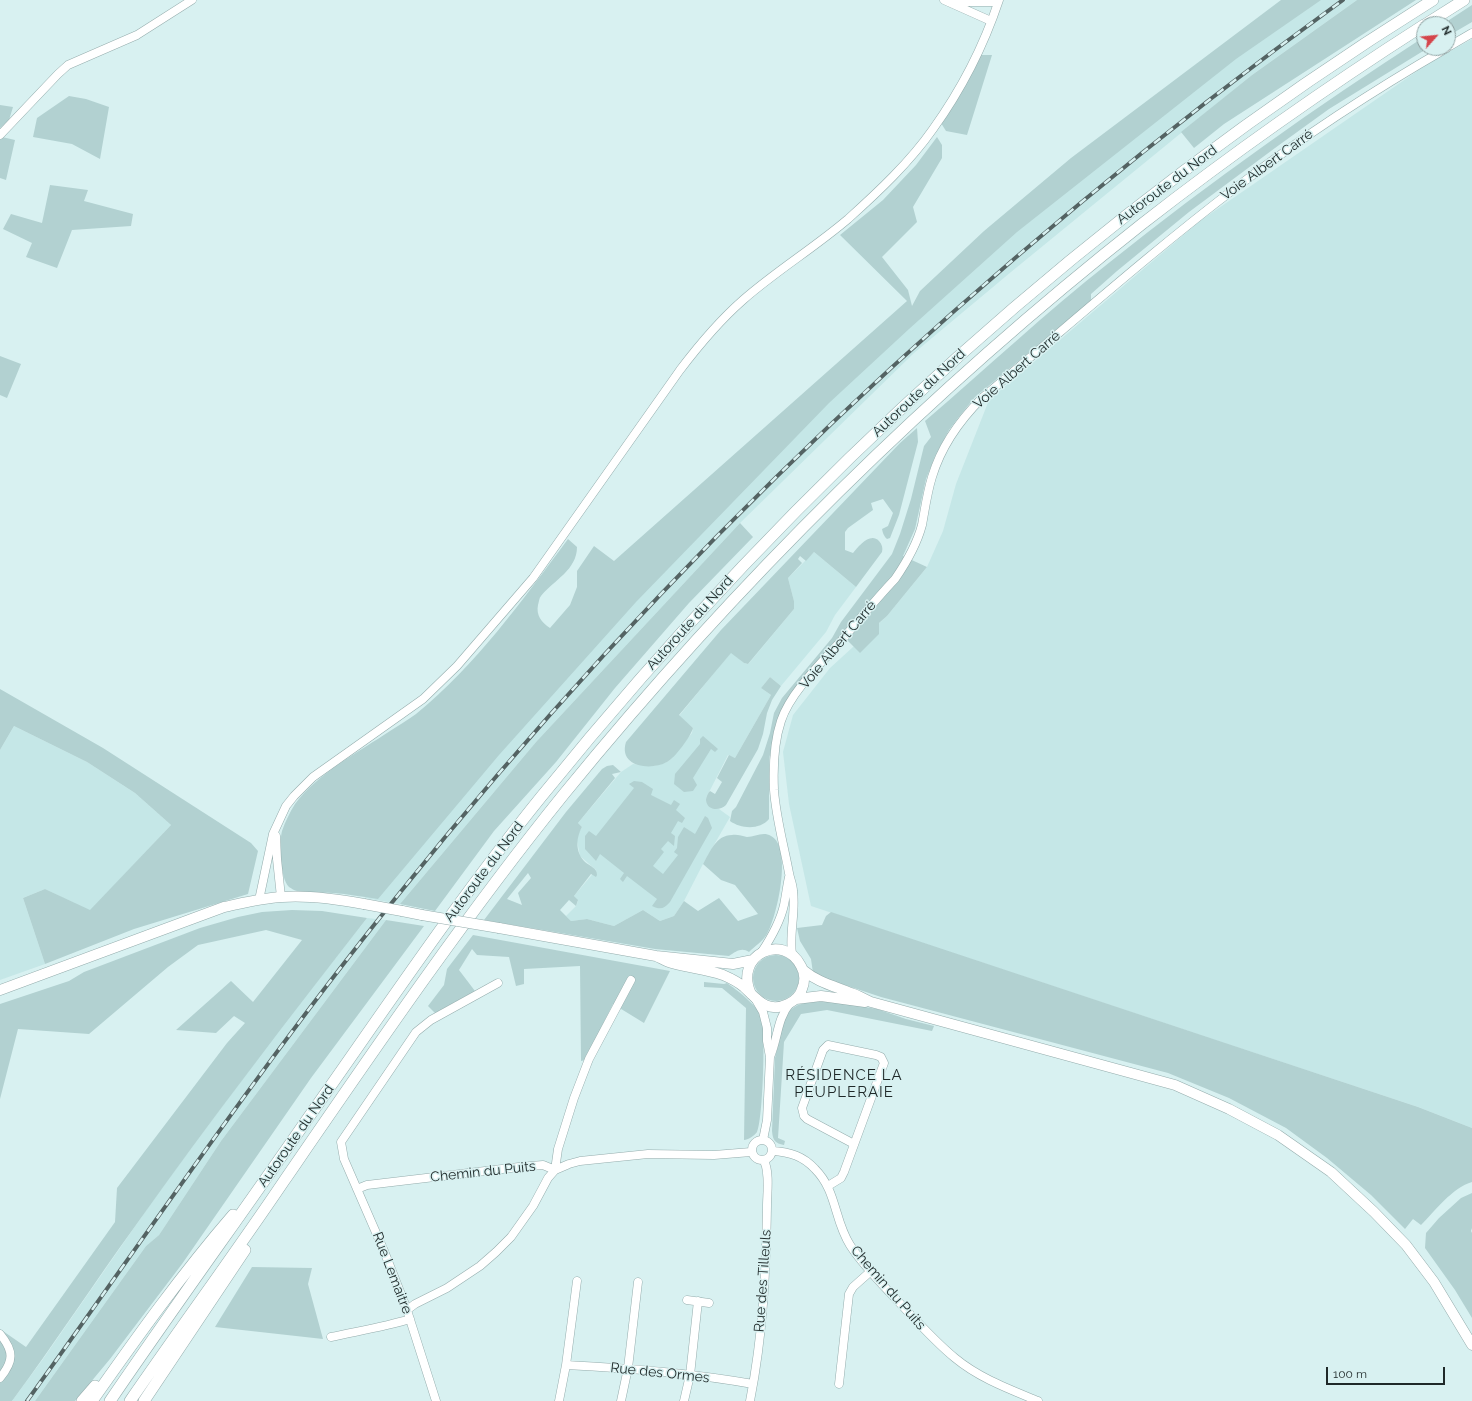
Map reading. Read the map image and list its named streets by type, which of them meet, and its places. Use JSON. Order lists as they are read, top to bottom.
{
  "streets": {
    "highway": ["Autoroute du Nord"],
    "street": [
      "Voie Albert Carré",
      "Chemin du Puits",
      "Rue Lemaitre",
      "Rue des Tilleuls",
      "Rue des Ormes"
    ]
  },
  "crossings": [
    ["Chemin du Puits", "Rue Lemaitre"],
    ["Chemin du Puits", "Rue des Tilleuls"],
    ["Rue des Tilleuls", "Rue des Ormes"]
  ],
  "districts": ["RÉSIDENCE LA PEUPLERAIE"],
  "scale_bar": "100 m",
  "north": "top right"
}
